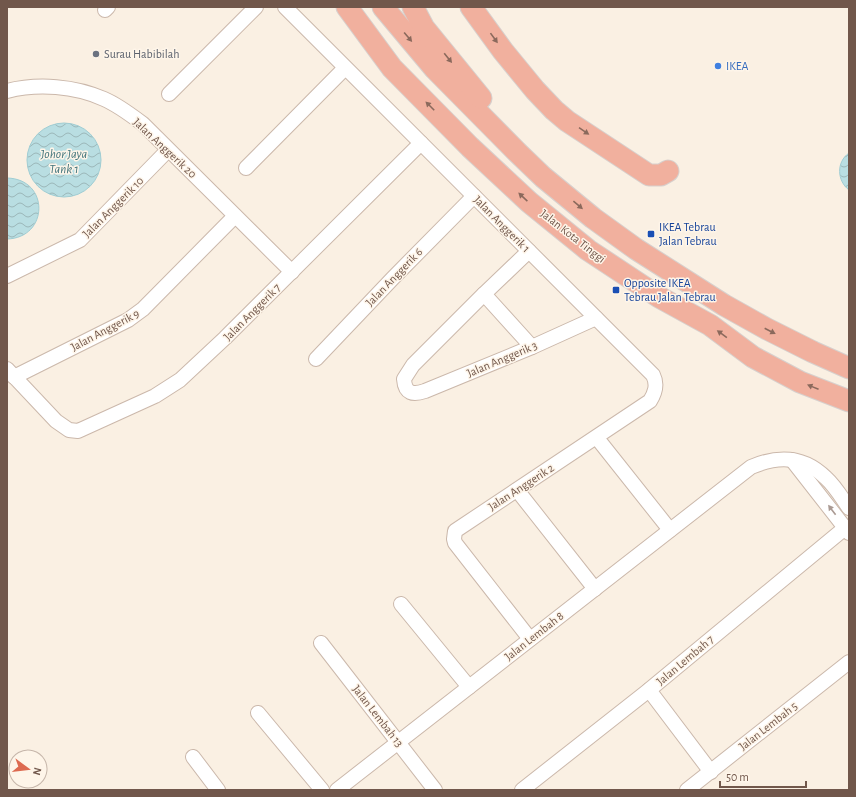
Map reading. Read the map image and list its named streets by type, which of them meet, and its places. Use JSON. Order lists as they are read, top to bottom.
{
  "streets": {
    "highway": ["Jalan Kota Tinggi"],
    "street": [
      "Jalan Anggerik 20",
      "Jalan Anggerik 10",
      "Jalan Anggerik 1",
      "Jalan Anggerik 6",
      "Jalan Anggerik 7",
      "Jalan Anggerik 9",
      "Jalan Anggerik 3",
      "Jalan Anggerik 2",
      "Jalan Lembah 8",
      "Jalan Lembah 7",
      "Jalan Lembah 13",
      "Jalan Lembah 5"
    ]
  },
  "crossings": [
    ["Jalan Anggerik 20", "Jalan Anggerik 10"],
    ["Jalan Anggerik 20", "Jalan Anggerik 7"],
    ["Jalan Anggerik 20", "Jalan Anggerik 9"],
    ["Jalan Anggerik 1", "Jalan Anggerik 6"],
    ["Jalan Anggerik 1", "Jalan Anggerik 7"],
    ["Jalan Anggerik 1", "Jalan Anggerik 3"],
    ["Jalan Anggerik 1", "Jalan Anggerik 2"],
    ["Jalan Anggerik 7", "Jalan Anggerik 9"],
    ["Jalan Anggerik 2", "Jalan Lembah 8"],
    ["Jalan Lembah 8", "Jalan Lembah 13"]
  ],
  "water": ["Johor Jaya Tank 1"],
  "places": {
    "other": ["Surau Habibilah", "IKEA"],
    "transit": ["IKEA Tebrau Jalan Tebrau", "Opposite IKEA Tebrau Jalan Tebrau"]
  },
  "scale_bar": "50 m",
  "north": "right"
}
